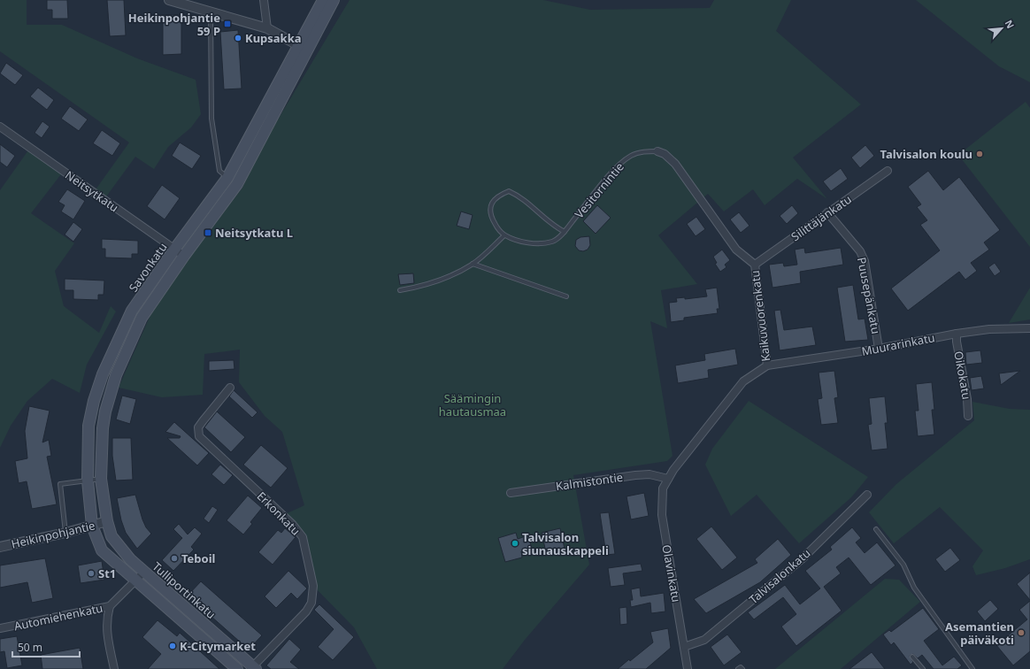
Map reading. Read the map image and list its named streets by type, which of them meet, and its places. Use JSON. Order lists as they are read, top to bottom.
{
  "streets": {
    "main road": ["Savonkatu", "Tulliportinkatu"],
    "street": [
      "Neitsytkatu",
      "Silittäjänkatu",
      "Puusepänkatu",
      "Kaikuvuorenkatu",
      "Muurarinkatu",
      "Oikokatu",
      "Kalmistontie",
      "Erkonkatu",
      "Heikinpohjantie",
      "Olavinkatu",
      "Talvisalonkatu",
      "Automiehenkatu"
    ],
    "lane": ["Vesitornintie"]
  },
  "crossings": [
    ["Vesitornintie", "Kaikuvuorenkatu"],
    ["Neitsytkatu", "Savonkatu"],
    ["Silittäjänkatu", "Puusepänkatu"],
    ["Silittäjänkatu", "Kaikuvuorenkatu"],
    ["Savonkatu", "Heikinpohjantie"],
    ["Savonkatu", "Tulliportinkatu"],
    ["Puusepänkatu", "Muurarinkatu"],
    ["Kaikuvuorenkatu", "Muurarinkatu"],
    ["Kaikuvuorenkatu", "Kalmistontie"],
    ["Kaikuvuorenkatu", "Olavinkatu"],
    ["Muurarinkatu", "Oikokatu"],
    ["Kalmistontie", "Olavinkatu"],
    ["Erkonkatu", "Tulliportinkatu"],
    ["Heikinpohjantie", "Tulliportinkatu"],
    ["Olavinkatu", "Talvisalonkatu"],
    ["Tulliportinkatu", "Automiehenkatu"]
  ],
  "parks": ["Säämingin hautausmaa"],
  "places": {
    "transit": ["Heikinpohjantie 59 P", "Neitsytkatu L"],
    "other": [
      "Kupsakka",
      "Talvisalon koulu",
      "Talvisalon siunauskappeli",
      "Teboil",
      "St1",
      "Asemantien päiväkoti",
      "K-Citymarket"
    ]
  },
  "scale_bar": "50 m",
  "north": "top right"
}
